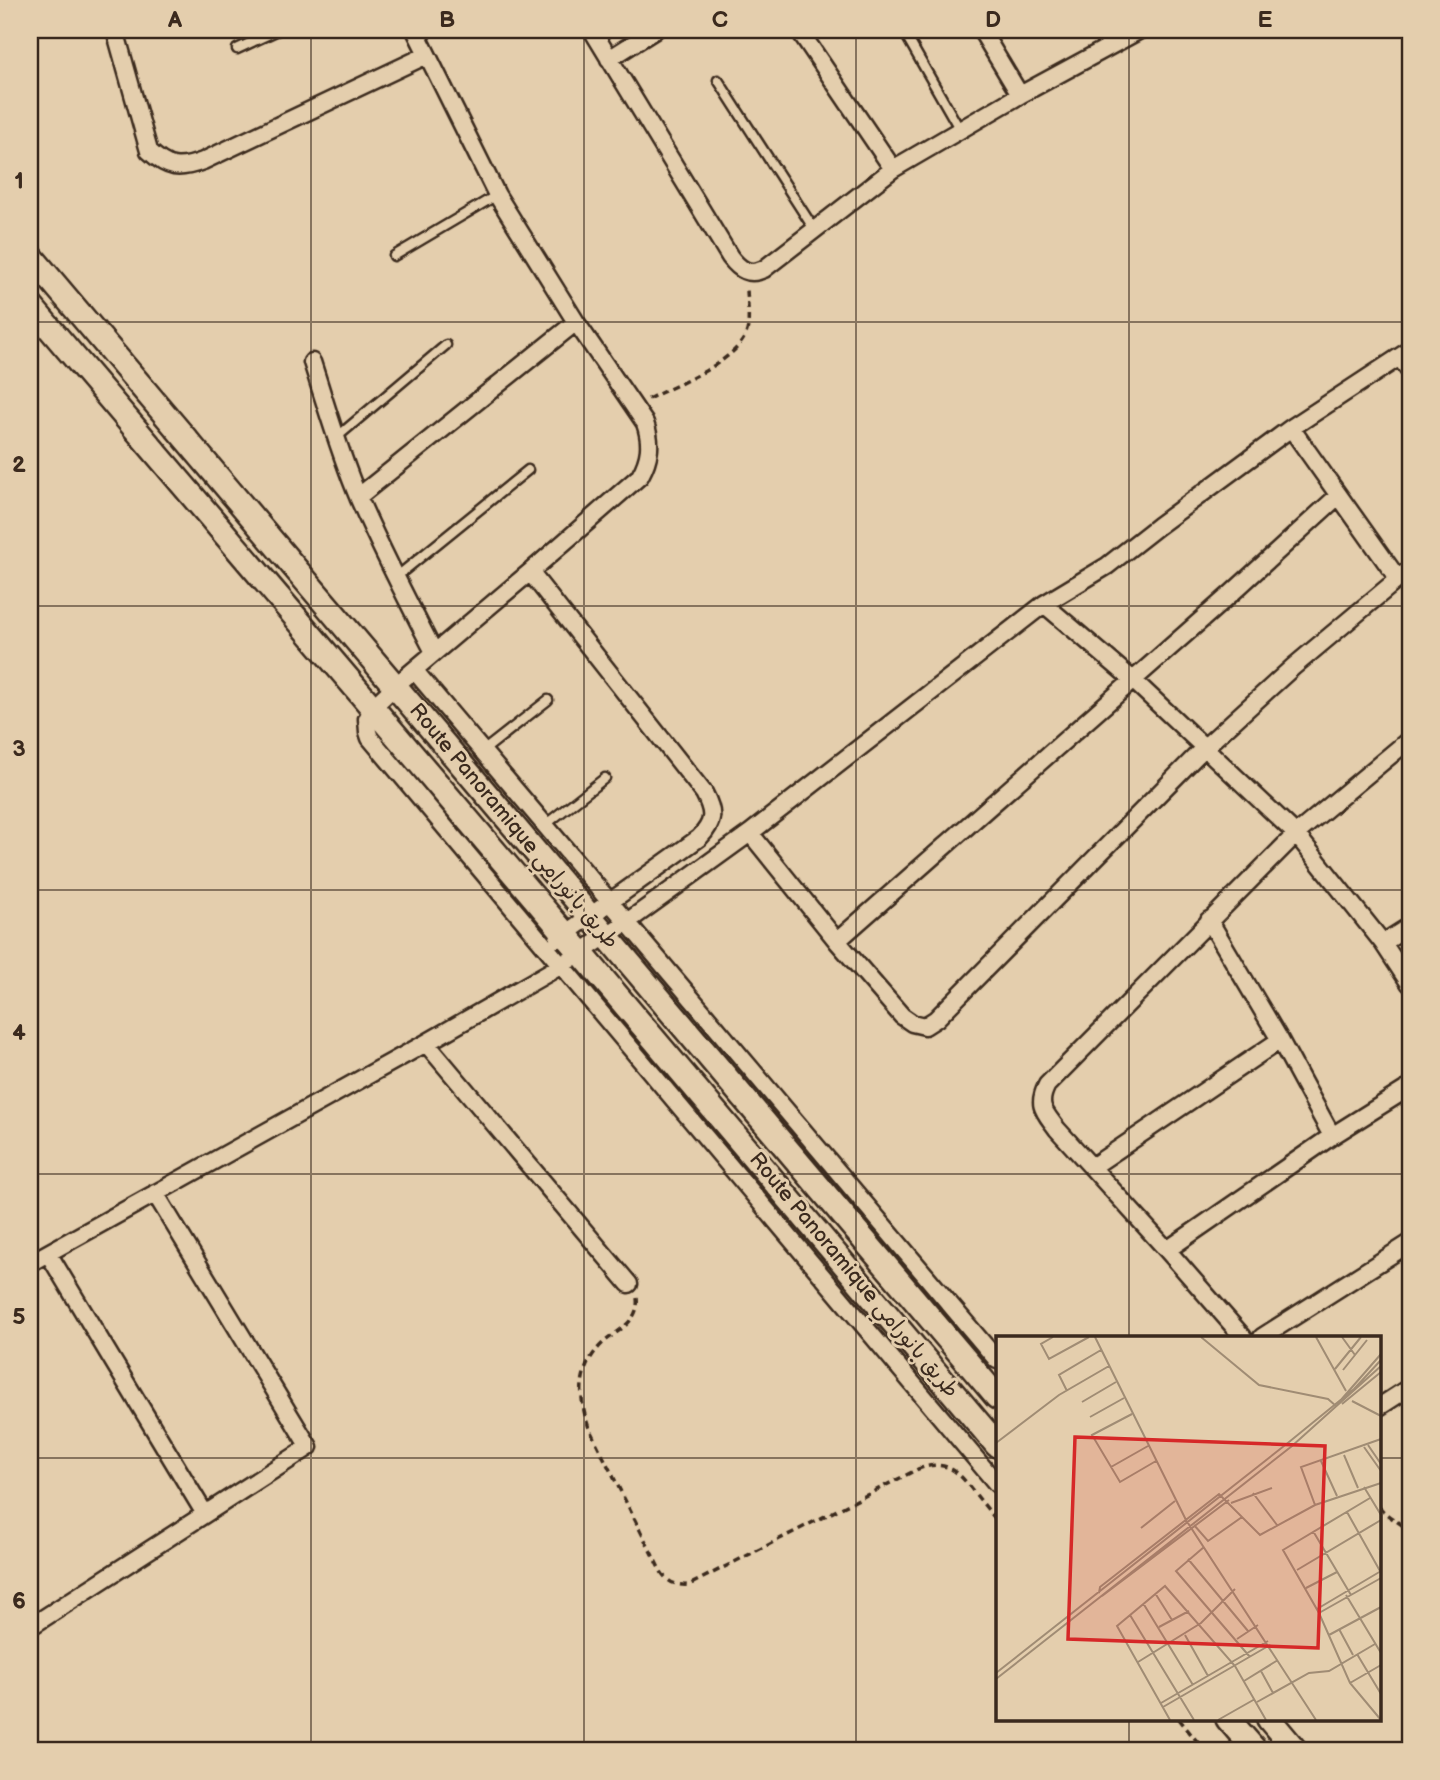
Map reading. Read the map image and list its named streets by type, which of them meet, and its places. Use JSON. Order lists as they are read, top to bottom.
{
  "streets": {
    "street": ["Route Panoramique طريق بانورامي"]
  },
  "grid": {
    "columns": [
      "A",
      "B",
      "C",
      "D",
      "E"
    ],
    "rows": [
      "1",
      "2",
      "3",
      "4",
      "5",
      "6"
    ]
  }
}
